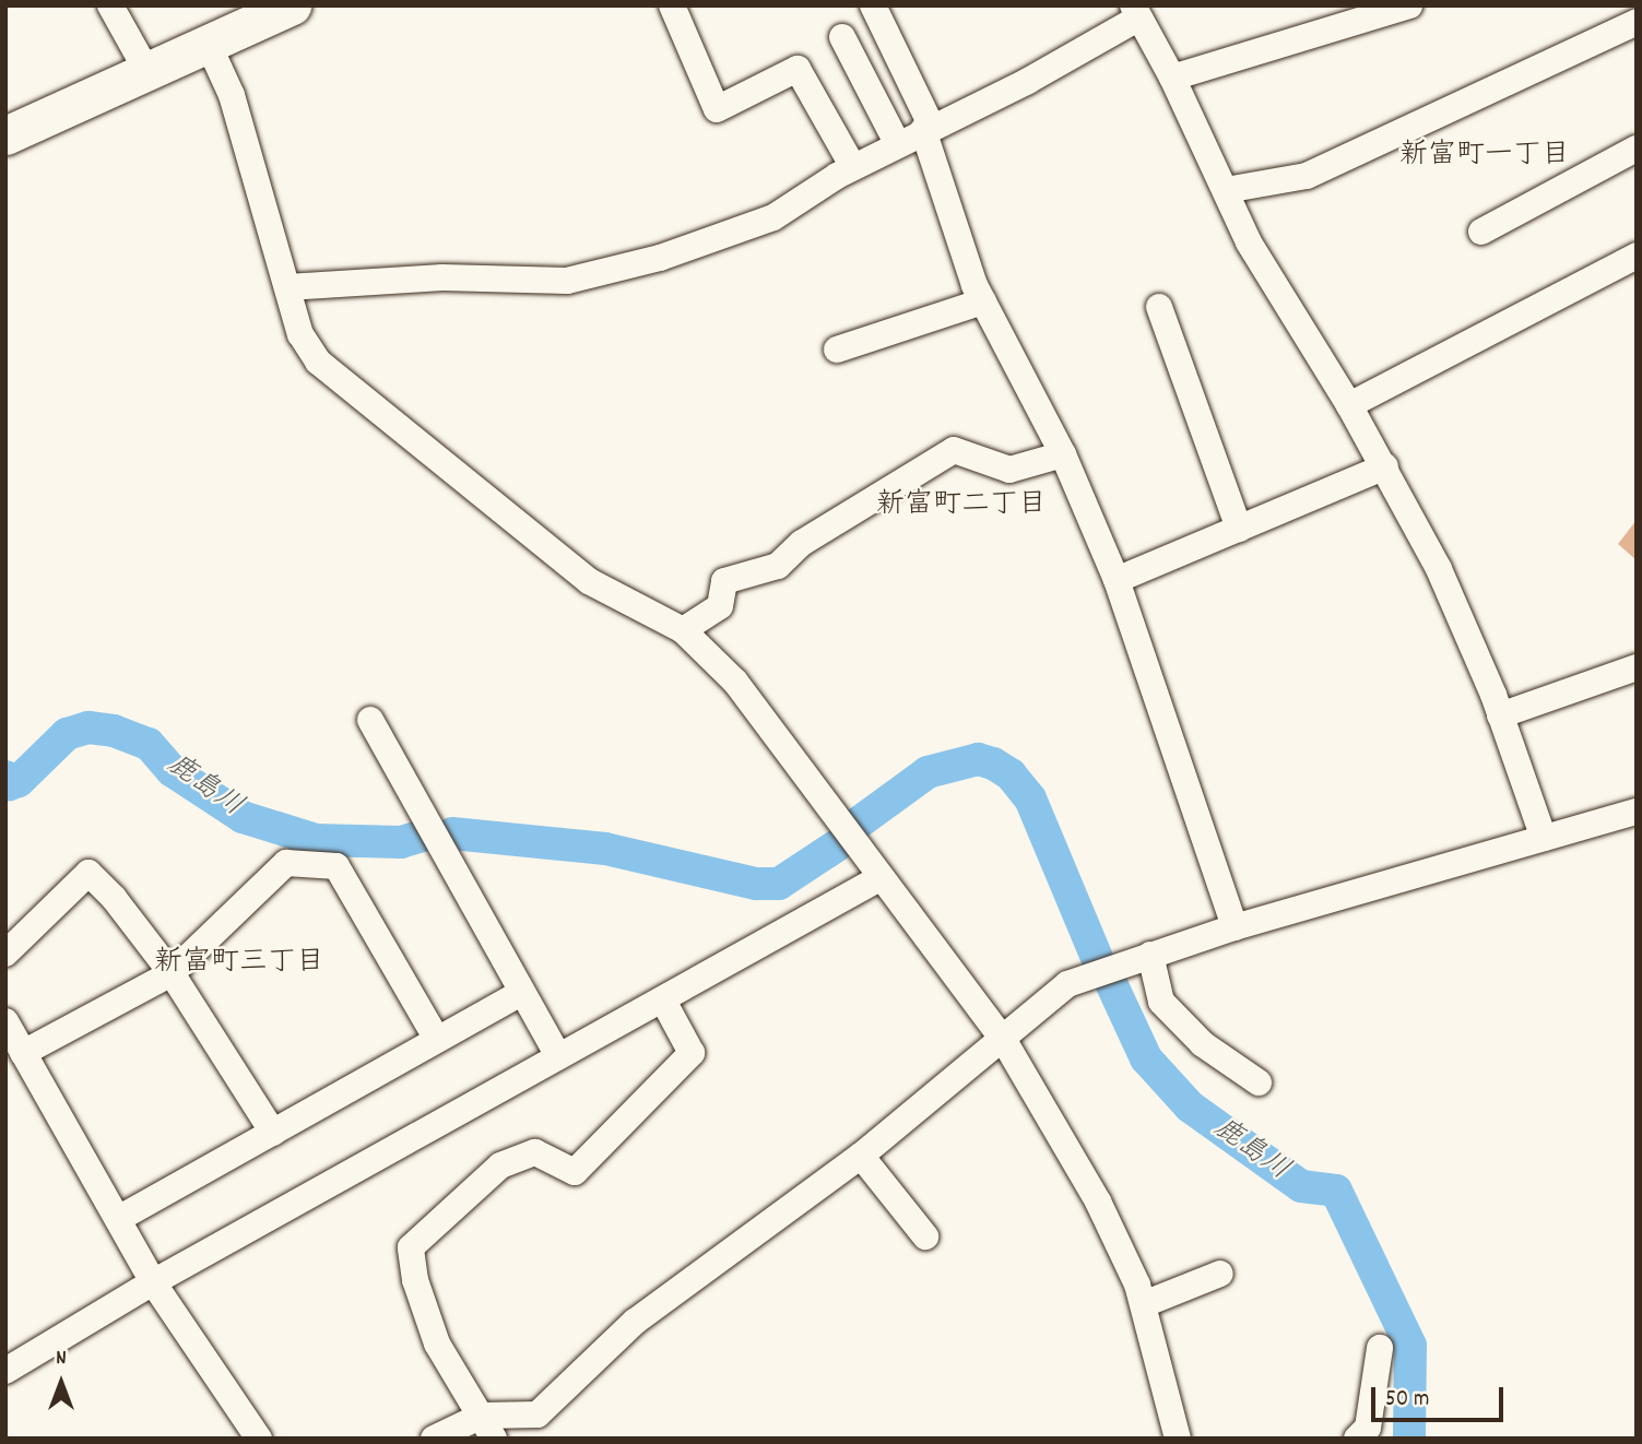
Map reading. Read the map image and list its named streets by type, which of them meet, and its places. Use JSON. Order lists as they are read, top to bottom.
{
  "districts": ["新富町一丁目", "新富町二丁目", "新富町三丁目"],
  "water": ["鹿島川"],
  "scale_bar": "50 m",
  "north": "top"
}
